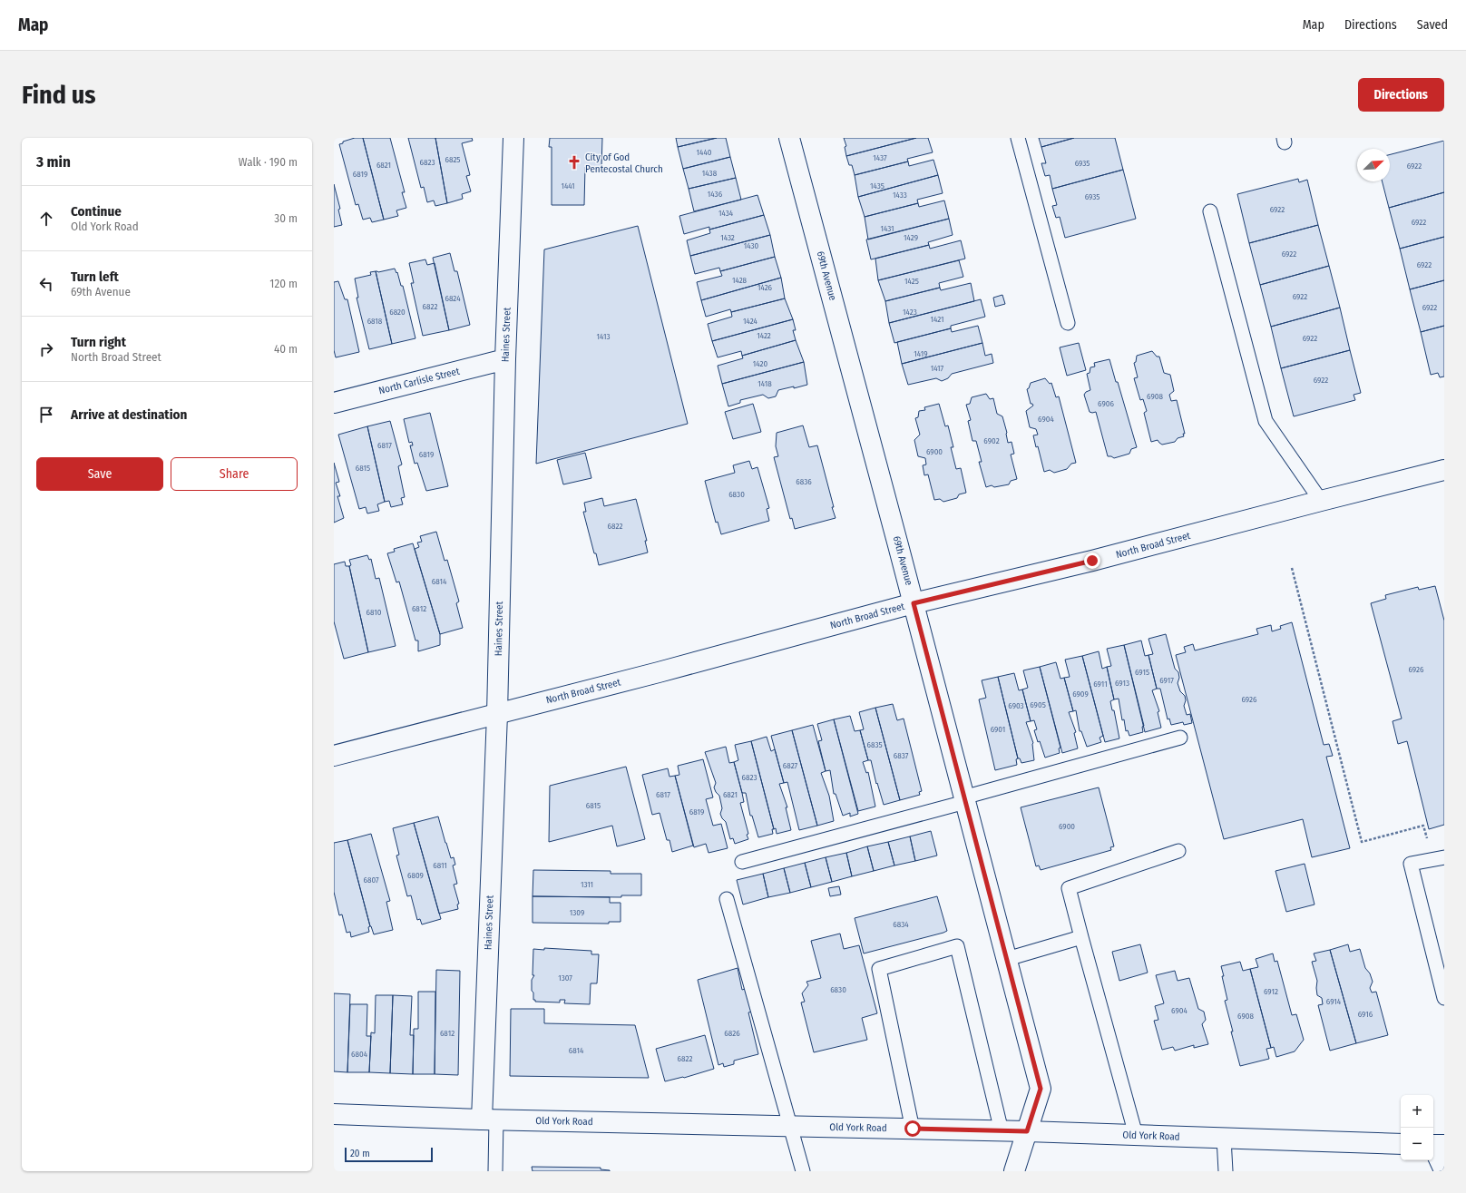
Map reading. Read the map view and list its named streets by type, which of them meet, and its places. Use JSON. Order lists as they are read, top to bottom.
{
  "streets": {
    "street": [
      "69th Avenue",
      "Haines Street",
      "North Carlisle Street",
      "North Broad Street",
      "Old York Road"
    ]
  },
  "crossings": [
    ["69th Avenue", "North Broad Street"],
    ["69th Avenue", "Old York Road"],
    ["Haines Street", "North Carlisle Street"],
    ["Haines Street", "North Broad Street"],
    ["Haines Street", "Old York Road"]
  ],
  "places": {
    "church": ["City of God Pentecostal Church"]
  },
  "house_numbers": [
    "1440",
    "1437",
    "6825",
    "6823",
    "6935",
    "6821",
    "6922",
    "1438",
    "6819",
    "1441",
    "1435",
    "1436",
    "1433",
    "6935",
    "6922",
    "1434",
    "6922",
    "1431",
    "1432",
    "1429",
    "1430",
    "6922",
    "6922",
    "1428",
    "1425",
    "1426",
    "6922",
    "6824",
    "6822",
    "6922",
    "6820",
    "1423",
    "1421",
    "6818",
    "1424",
    "1422",
    "1413",
    "6922",
    "1419",
    "1420",
    "1417",
    "6922",
    "1418",
    "6908",
    "6906",
    "6904",
    "6902",
    "6817",
    "6900",
    "6819",
    "6815",
    "6836",
    "6830",
    "6822",
    "6814",
    "6812",
    "6810",
    "6926",
    "6915",
    "6917",
    "6913",
    "6911",
    "6909",
    "6926",
    "6905",
    "6903",
    "6901",
    "6835",
    "6837",
    "6827",
    "6823",
    "6817",
    "6821",
    "6815",
    "6819",
    "6900",
    "6811",
    "6809",
    "6807",
    "1311",
    "1309",
    "6834",
    "1307",
    "6830",
    "6912",
    "6914",
    "6904",
    "6916",
    "6908",
    "6812",
    "6826",
    "6814",
    "6804",
    "6822"
  ],
  "scale_bar": "20 m",
  "north": "top right",
  "page": {
    "header": "Map",
    "nav": ["Map", "Directions", "Saved"],
    "buttons": [
      "Directions",
      ["Save", "Share"]
    ],
    "title": "Find us",
    "heading": ["3 min", "Walk · 190 m"],
    "list": [
      ["Continue", "Old York Road", "30 m"],
      ["Turn left", "69th Avenue", "120 m"],
      ["Turn right", "North Broad Street", "40 m"],
      "Arrive at destination"
    ],
    "map_buttons": ["+", "−"],
    "scale": "20 m"
  }
}
